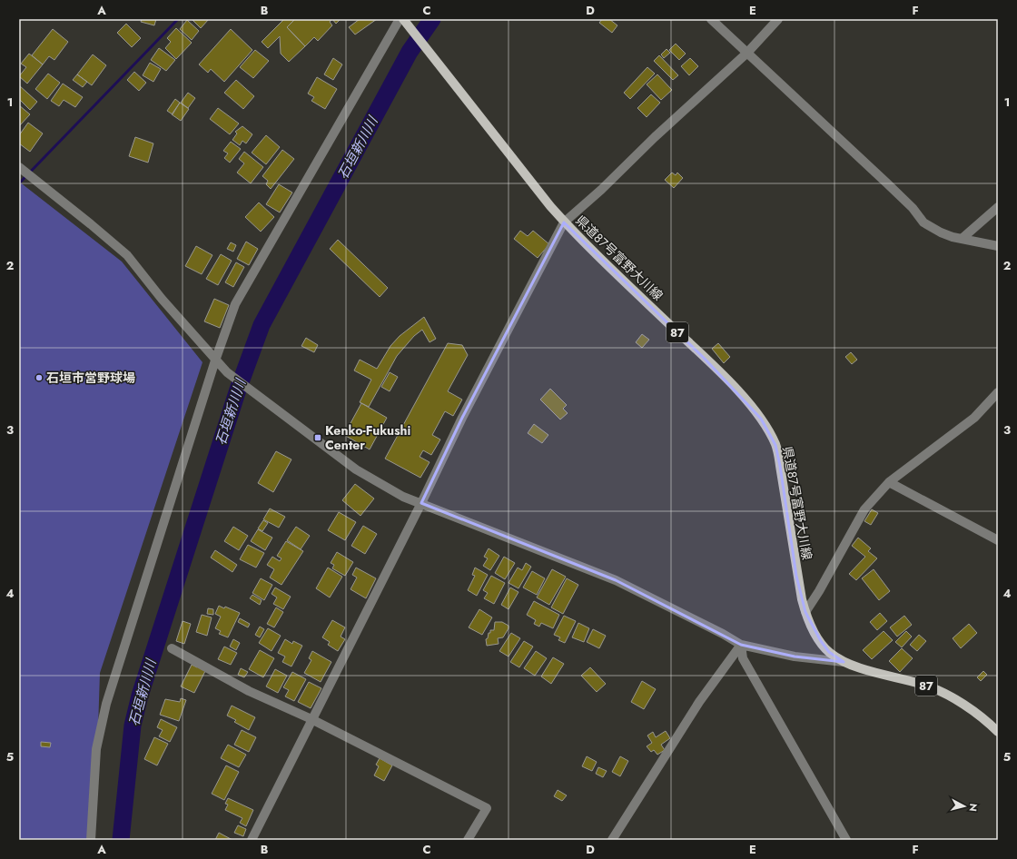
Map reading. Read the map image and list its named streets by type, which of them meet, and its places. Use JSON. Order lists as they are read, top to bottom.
{
  "streets": {
    "main road": ["県道87号富野大川線", "87"]
  },
  "water": ["石垣新川川"],
  "places": {
    "other": ["石垣市営野球場"],
    "transit": ["Kenko-Fukushi Center"]
  },
  "north": "right",
  "grid": {
    "columns": [
      "A",
      "B",
      "C",
      "D",
      "E",
      "F"
    ],
    "rows": [
      "1",
      "2",
      "3",
      "4",
      "5"
    ]
  }
}
